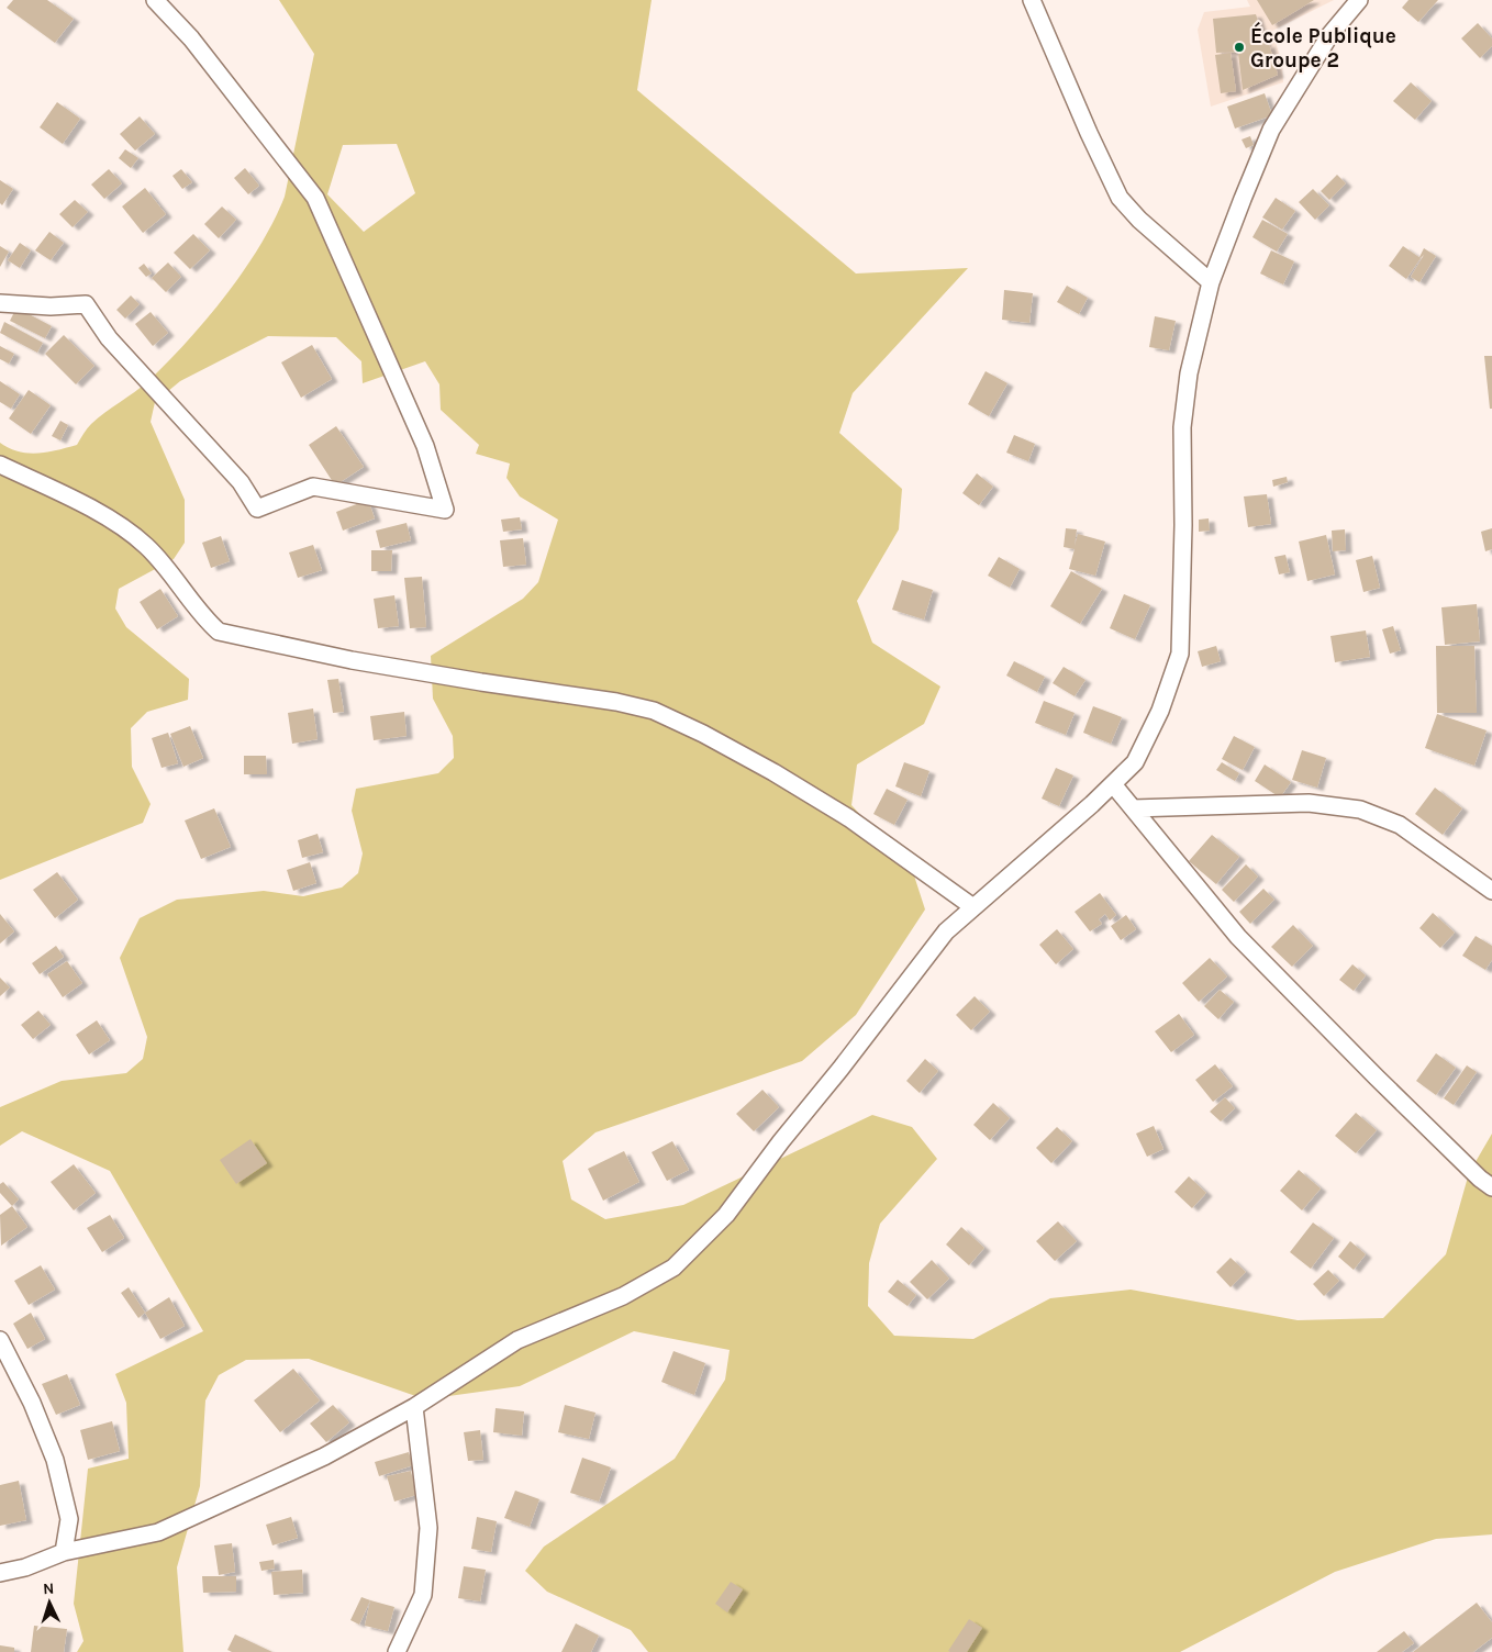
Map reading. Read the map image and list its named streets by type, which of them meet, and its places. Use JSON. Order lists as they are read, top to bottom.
{
  "places": ["École Publique Groupe 2"],
  "north": "top"
}
